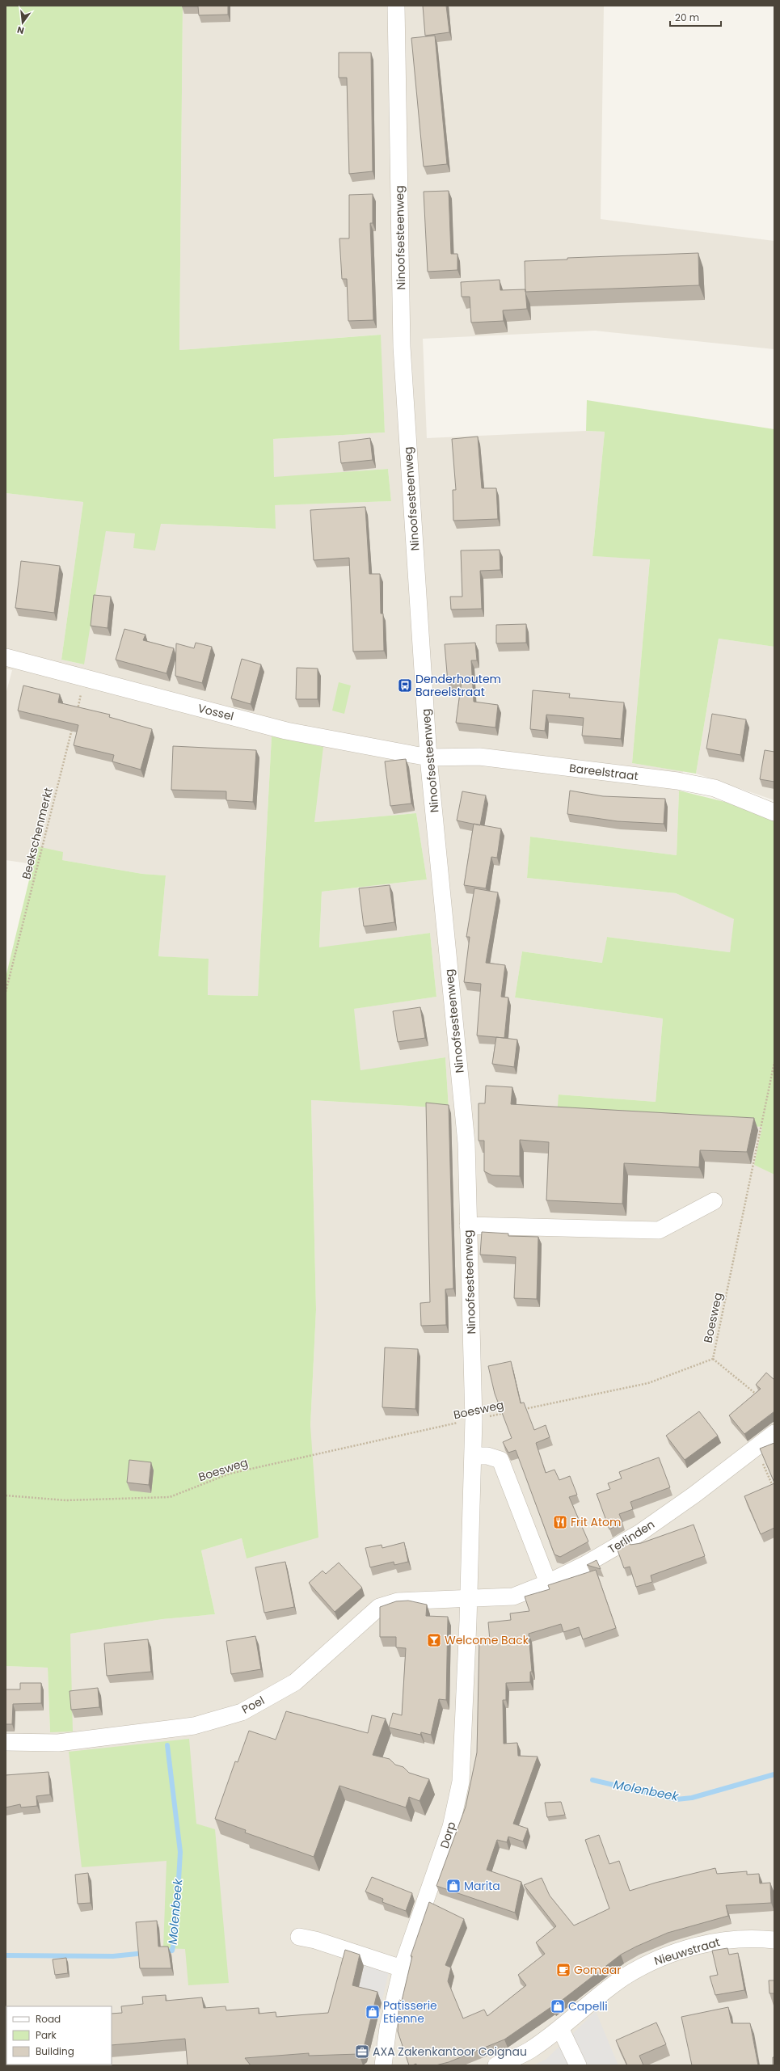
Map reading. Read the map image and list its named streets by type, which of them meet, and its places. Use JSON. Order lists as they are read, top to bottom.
{
  "streets": {
    "street": [
      "Ninoofsesteenweg",
      "Vossel",
      "Bareelstraat",
      "Terlinden",
      "Poel",
      "Dorp",
      "Nieuwstraat"
    ],
    "path": ["Beekschenmerkt", "Boesweg"]
  },
  "crossings": [
    ["Ninoofsesteenweg", "Vossel"],
    ["Ninoofsesteenweg", "Bareelstraat"],
    ["Ninoofsesteenweg", "Boesweg"],
    ["Ninoofsesteenweg", "Terlinden"],
    ["Ninoofsesteenweg", "Poel"],
    ["Ninoofsesteenweg", "Dorp"],
    ["Vossel", "Bareelstraat"],
    ["Terlinden", "Poel"],
    ["Terlinden", "Dorp"],
    ["Poel", "Dorp"]
  ],
  "water": ["Molenbeek"],
  "places": {
    "bus stop": ["Denderhoutem Bareelstraat"],
    "restaurant": ["Frit Atom"],
    "bar": ["Welcome Back"],
    "shop": ["Marita", "Capelli", "Patisserie Etienne"],
    "cafe": ["Gomaar"],
    "office": ["AXA Zakenkantoor Coignau"]
  },
  "legend": ["Road", "Park", "Building"],
  "scale_bar": "20 m",
  "north": "bottom"
}
